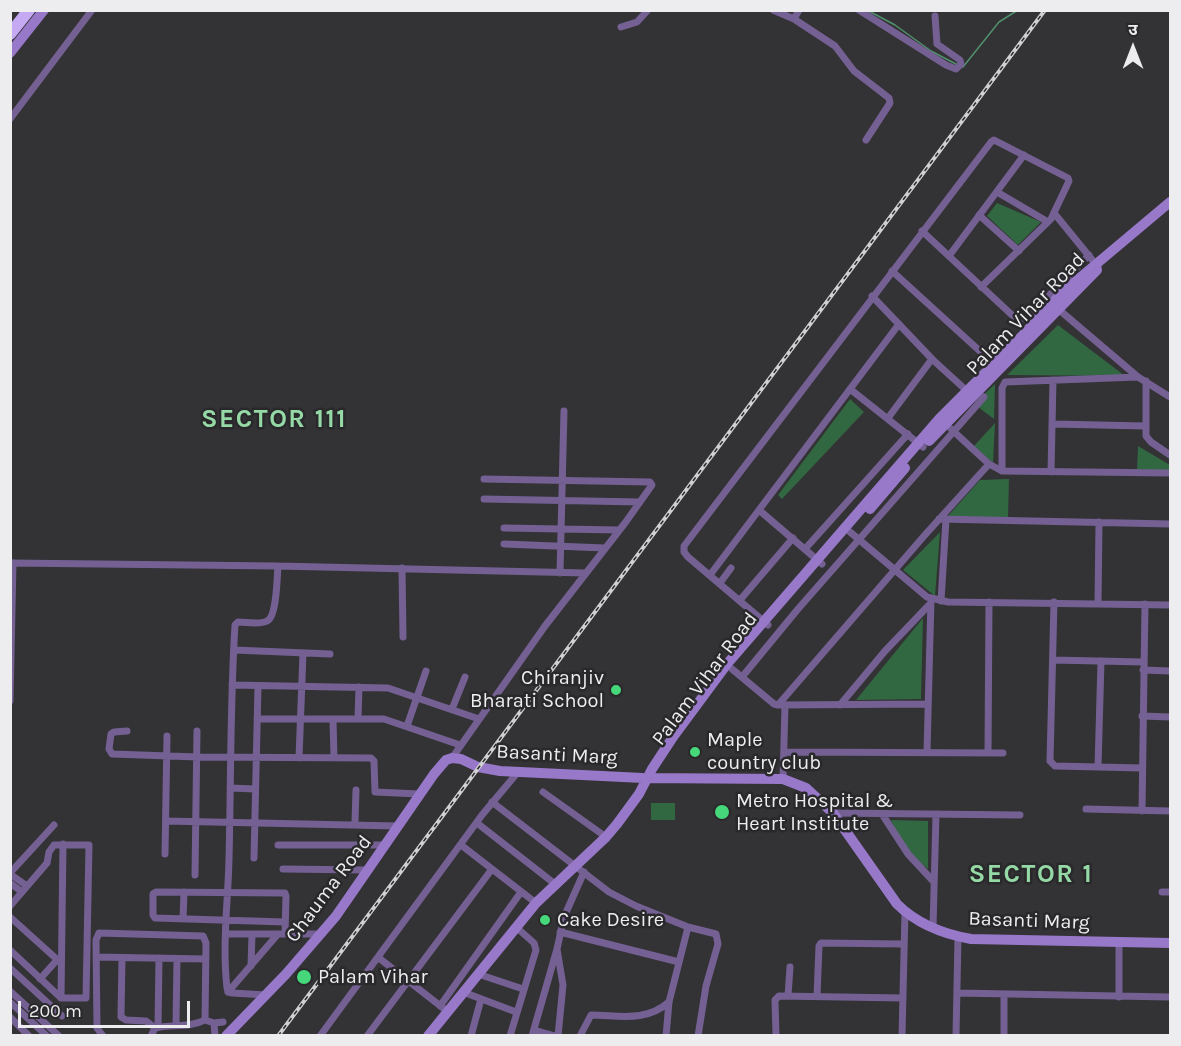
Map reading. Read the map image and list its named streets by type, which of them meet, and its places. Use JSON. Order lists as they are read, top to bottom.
{
  "streets": {
    "street": ["Palam Vihar Road", "Basanti Marg", "Chauma Road"]
  },
  "crossings": [
    ["Palam Vihar Road", "Basanti Marg"],
    ["Basanti Marg", "Chauma Road"]
  ],
  "districts": ["SECTOR 111", "SECTOR 1"],
  "places": [
    "Chiranjiv Bharati School",
    "Maple country club",
    "Metro Hospital & Heart Institute",
    "Cake Desire",
    "Palam Vihar"
  ],
  "scale_bar": "200 m",
  "north": "top"
}
